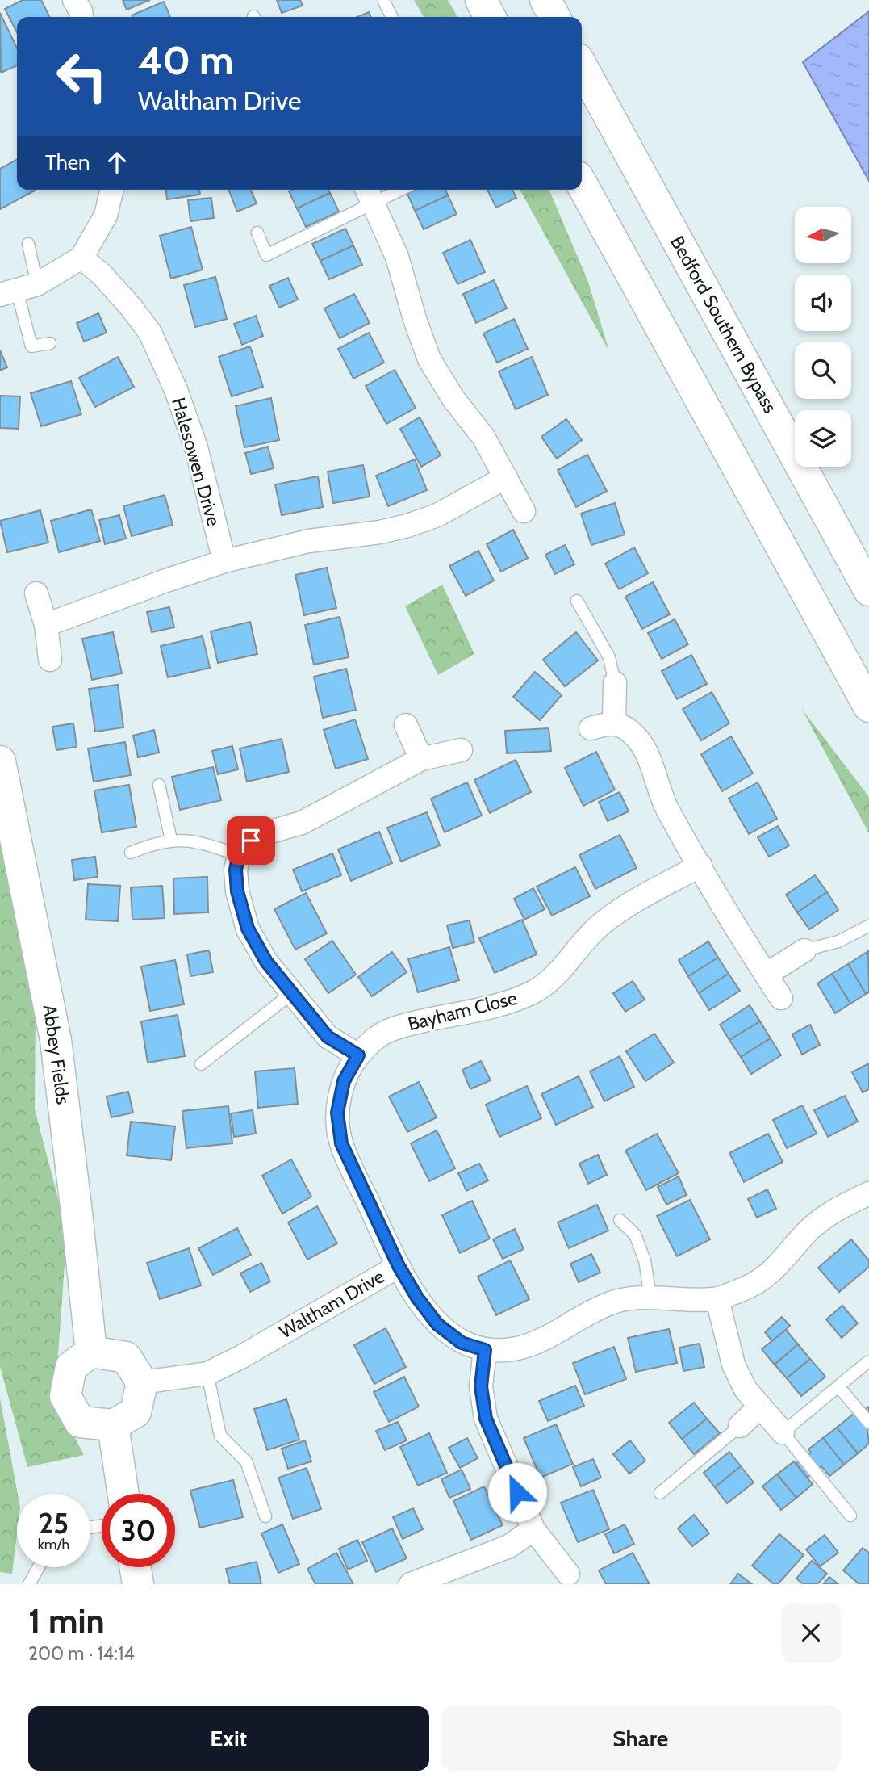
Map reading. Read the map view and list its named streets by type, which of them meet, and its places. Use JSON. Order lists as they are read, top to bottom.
{
  "streets": {
    "main road": ["Bedford Southern Bypass", "Abbey Fields"],
    "street": ["Halesowen Drive", "Bayham Close", "Waltham Drive"]
  },
  "crossings": [
    ["Bayham Close", "Waltham Drive"],
    ["Abbey Fields", "Waltham Drive"]
  ],
  "north": "left",
  "page": {
    "turn": ["40 m", "Waltham Drive"],
    "then": "Then",
    "speed": "25 km/h",
    "limit": "30",
    "heading": ["1 min", "200 m · 14:14"],
    "buttons": ["Exit", "Share"]
  }
}
